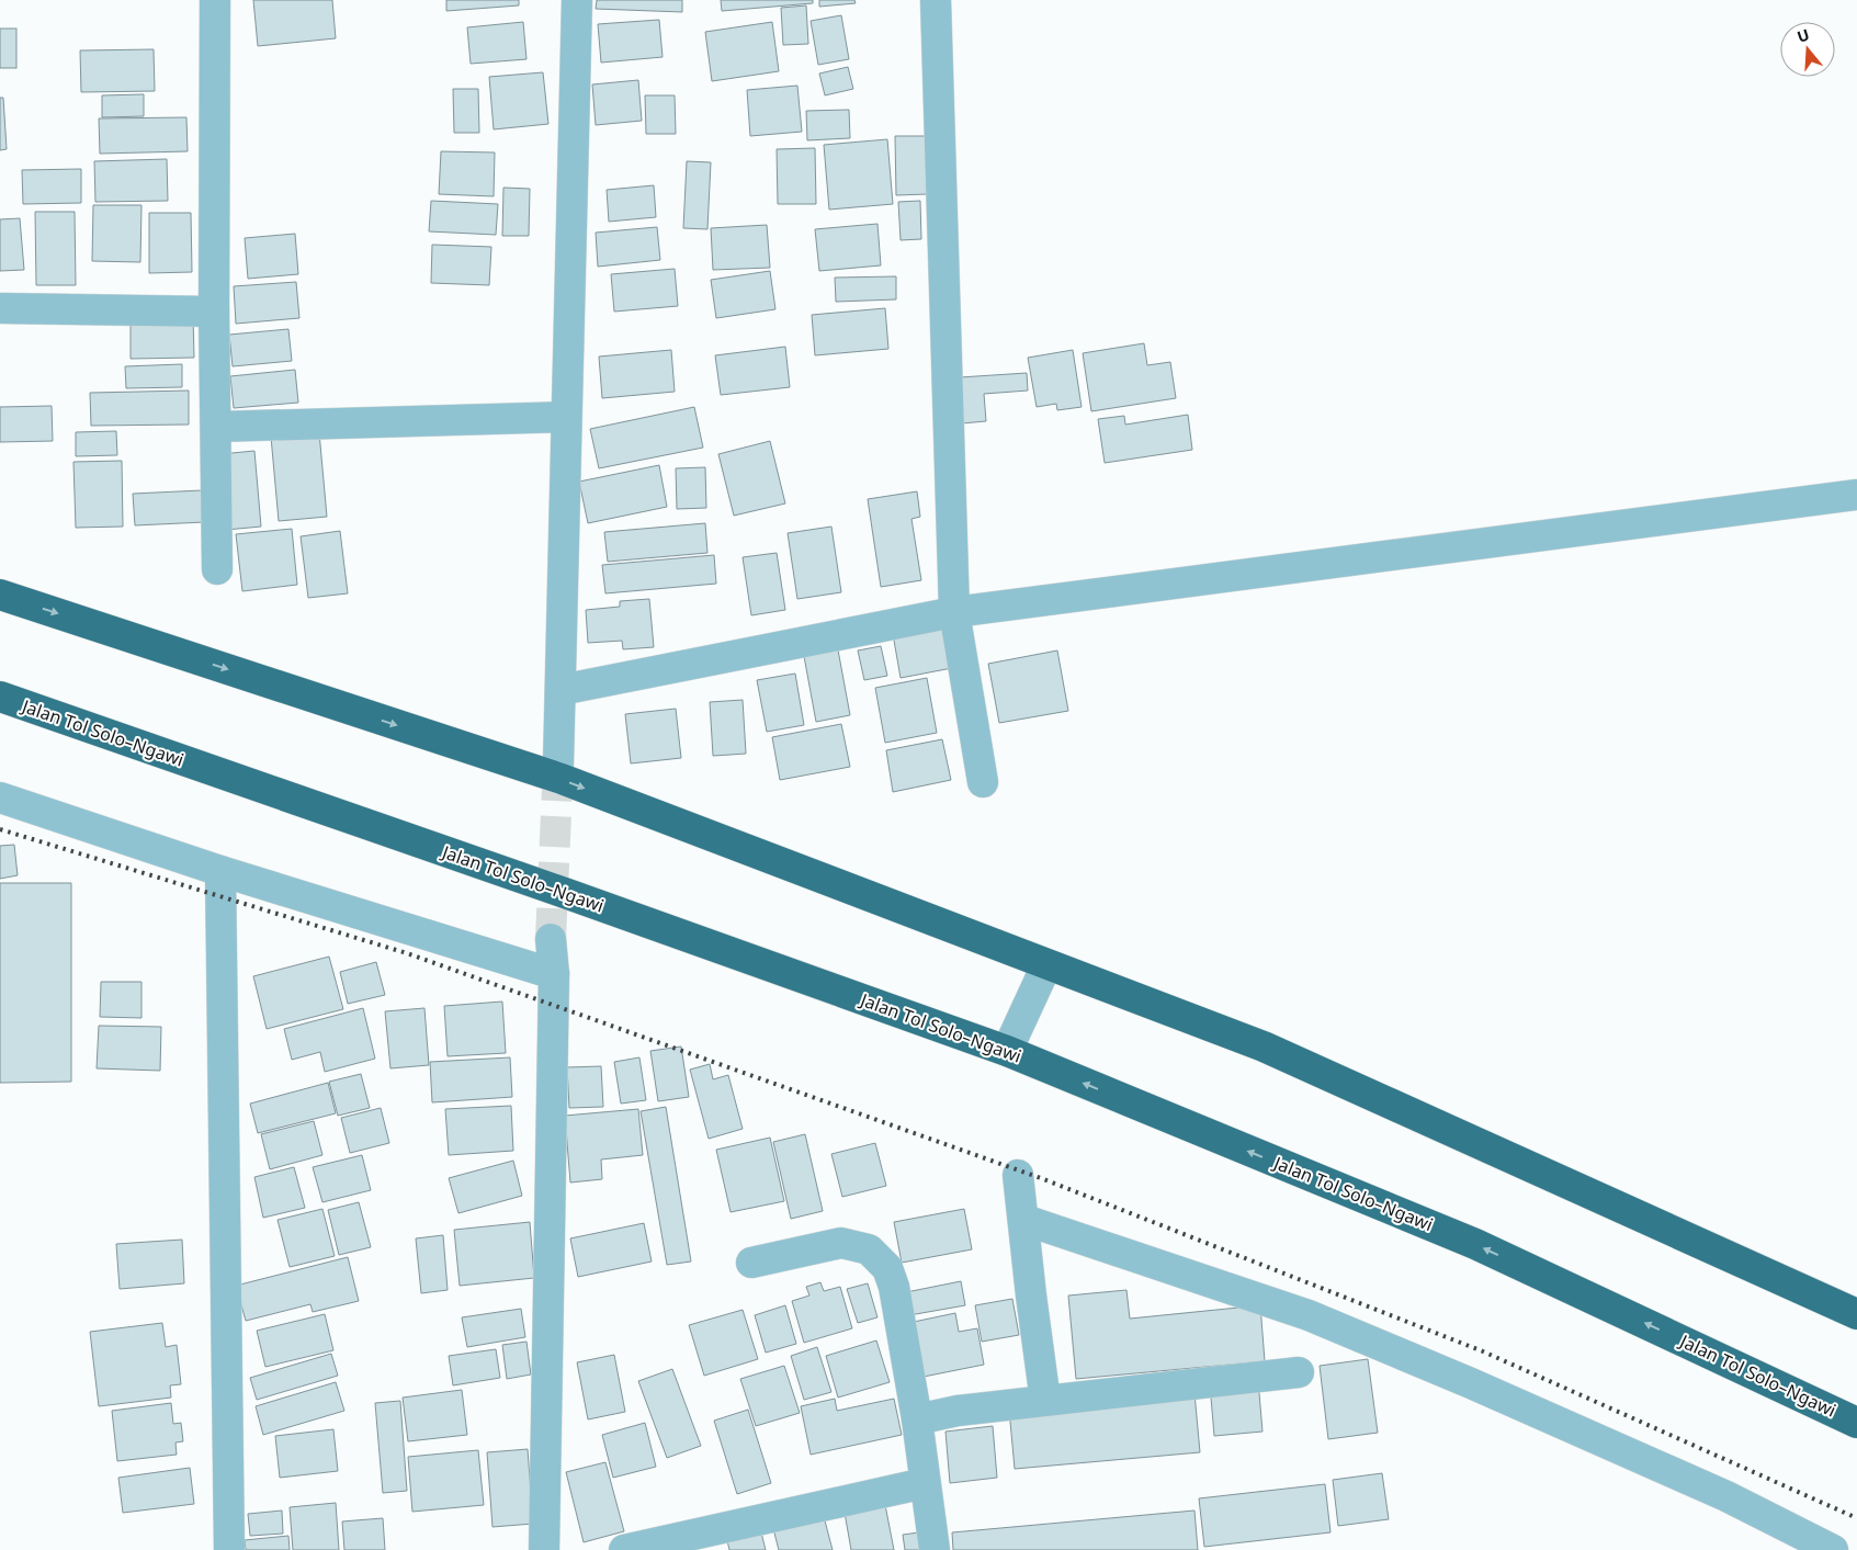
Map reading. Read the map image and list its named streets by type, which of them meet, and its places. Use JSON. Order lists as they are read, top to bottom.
{
  "streets": {
    "highway": ["Jalan Tol Solo–Ngawi"]
  },
  "north": "top"
}
